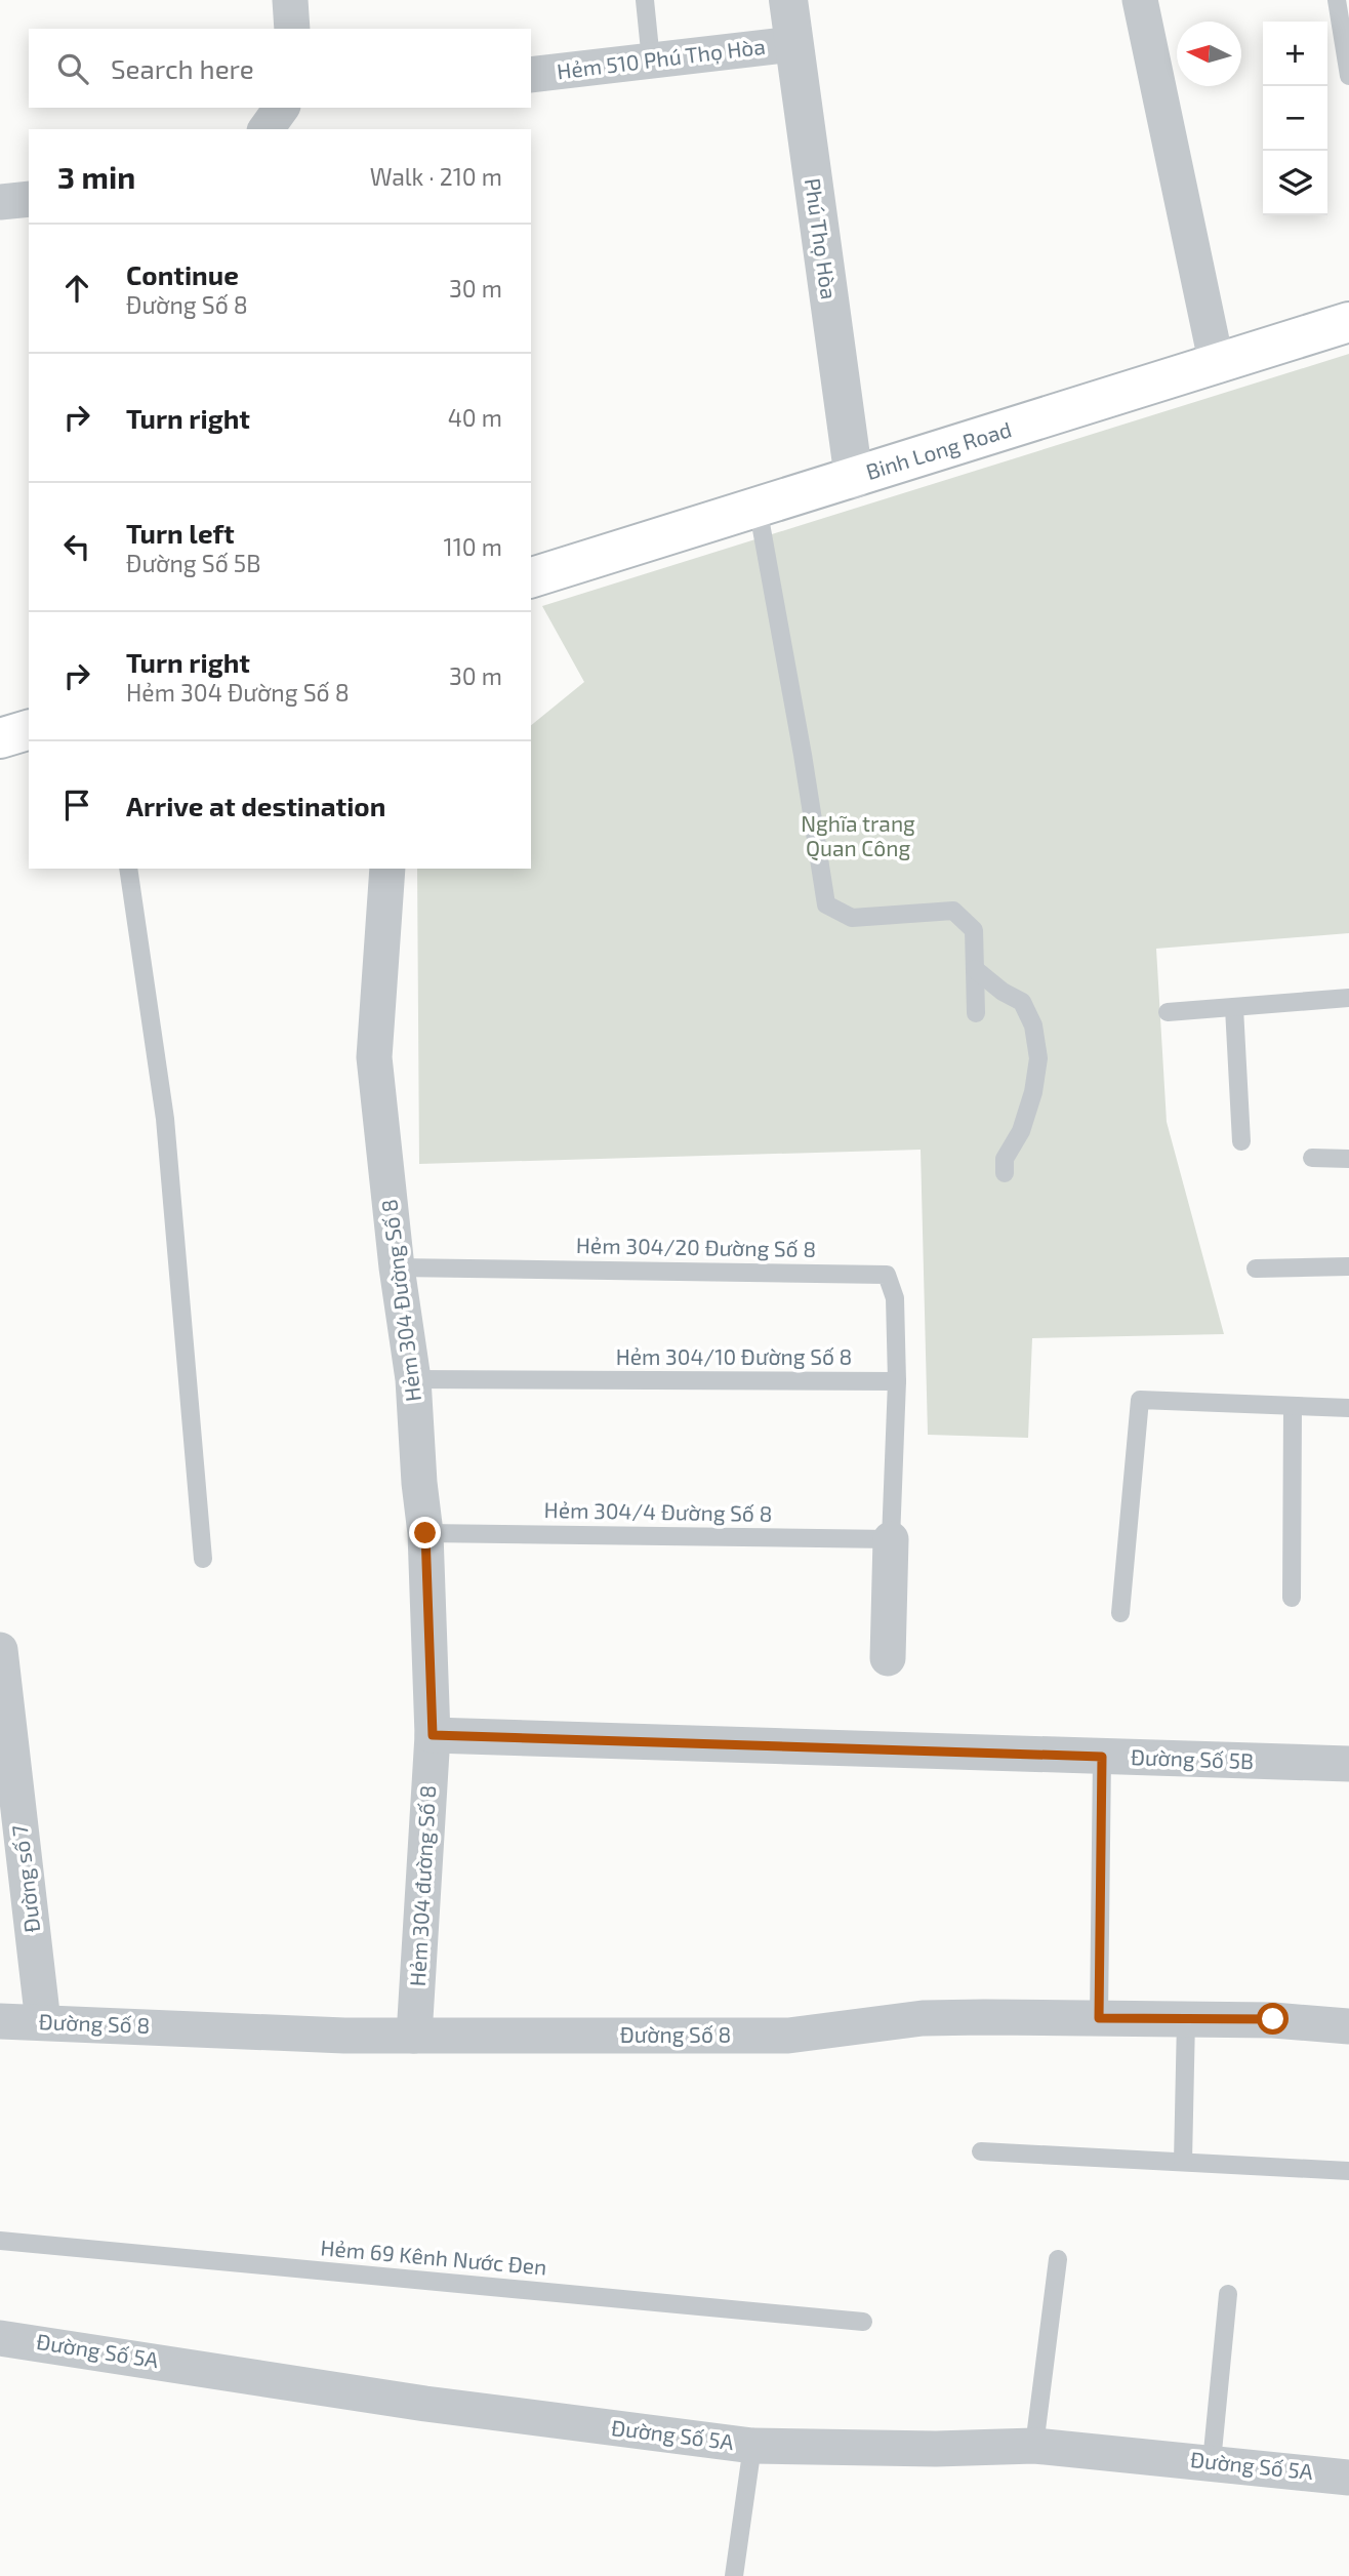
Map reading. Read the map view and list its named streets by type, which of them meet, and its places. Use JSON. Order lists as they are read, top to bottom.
{
  "streets": {
    "main road": ["Binh Long Road"],
    "street": [
      "Hẻm 510 Phú Thọ Hòa",
      "Phú Thọ Hòa",
      "Hẻm 304 Đường Số 8",
      "Đường Số 5B",
      "Đường số 7",
      "Hẻm 304 đường Số 8",
      "Đường Số 8",
      "Đường Số 5A"
    ],
    "lane": [
      "Hẻm 304/20 Đường Số 8",
      "Hẻm 304/10 Đường Số 8",
      "Hẻm 304/4 Đường Số 8",
      "Hẻm 69 Kênh Nước Đen"
    ]
  },
  "crossings": [
    ["Hẻm 510 Phú Thọ Hòa", "Phú Thọ Hòa"],
    ["Phú Thọ Hòa", "Binh Long Road"],
    ["Hẻm 304/20 Đường Số 8", "Hẻm 304 Đường Số 8"],
    ["Hẻm 304/20 Đường Số 8", "Hẻm 304/10 Đường Số 8"],
    ["Hẻm 304 Đường Số 8", "Hẻm 304/10 Đường Số 8"],
    ["Hẻm 304 Đường Số 8", "Hẻm 304/4 Đường Số 8"],
    ["Hẻm 304 Đường Số 8", "Đường Số 5B"],
    ["Hẻm 304 Đường Số 8", "Hẻm 304 đường Số 8"],
    ["Đường Số 5B", "Hẻm 304 đường Số 8"],
    ["Đường số 7", "Đường Số 8"],
    ["Hẻm 304 đường Số 8", "Đường Số 8"]
  ],
  "parks": ["Nghĩa trang Quan Công"],
  "north": "left",
  "page": {
    "map_buttons": ["+", "−"],
    "search": "Search here",
    "heading": ["3 min", "Walk · 210 m"],
    "list": [
      ["Continue", "Đường Số 8", "30 m"],
      ["Turn right", "40 m"],
      ["Turn left", "Đường Số 5B", "110 m"],
      ["Turn right", "Hẻm 304 Đường Số 8", "30 m"],
      "Arrive at destination"
    ]
  }
}
